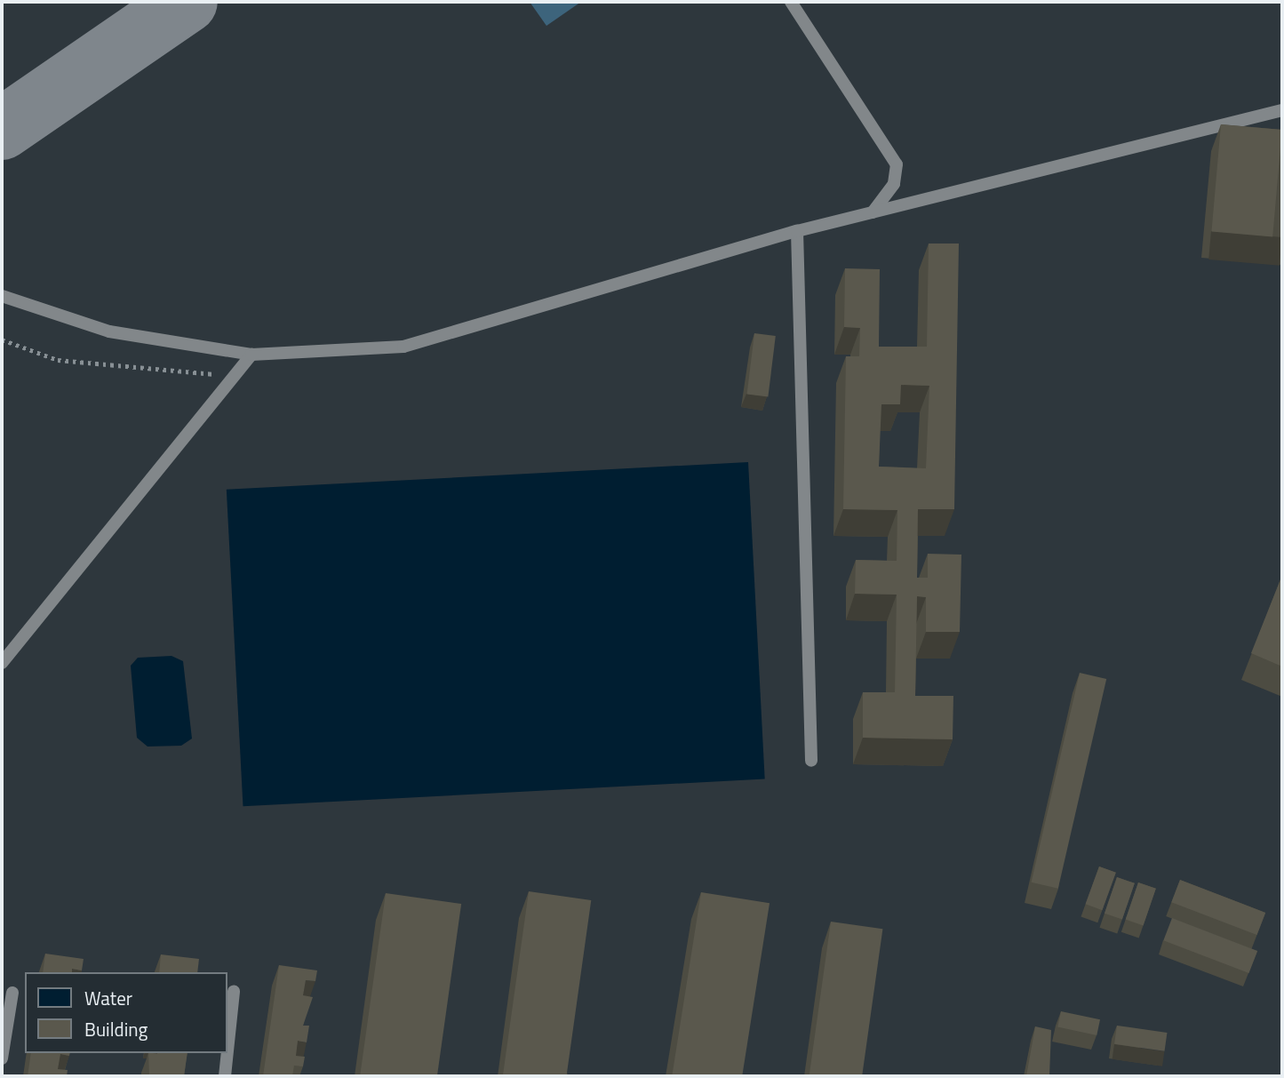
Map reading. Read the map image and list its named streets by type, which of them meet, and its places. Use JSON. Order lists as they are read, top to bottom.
{
  "legend": ["Water", "Building"]
}
